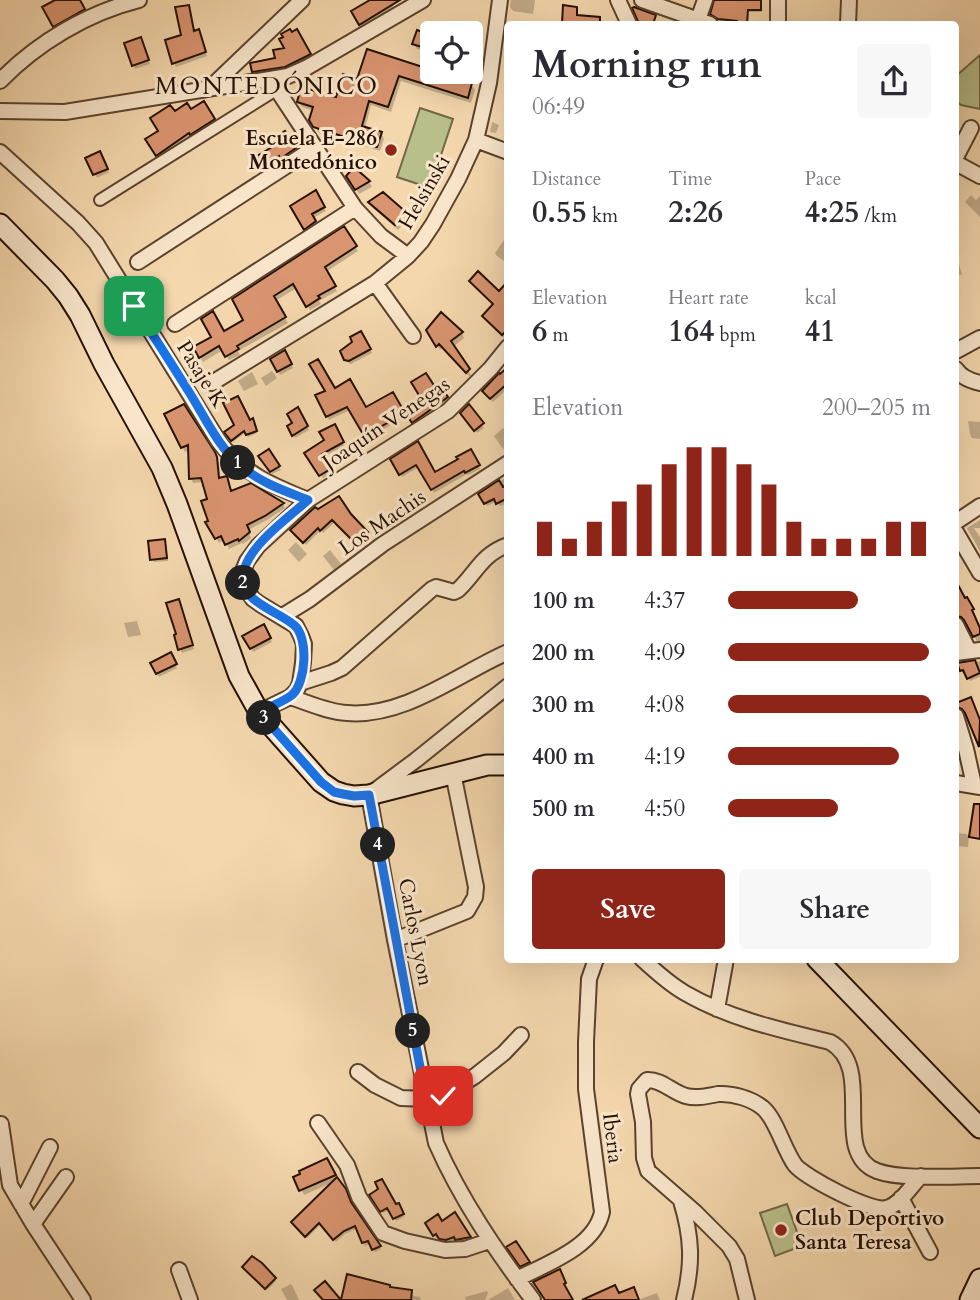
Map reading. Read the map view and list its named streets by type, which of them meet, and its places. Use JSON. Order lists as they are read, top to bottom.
{
  "streets": {
    "street": [
      "Helsinski",
      "Pasaje K",
      "Joaquín Venegas",
      "Los Machis",
      "Carlos Lyon",
      "Iberia"
    ]
  },
  "crossings": [
    ["Pasaje K", "Joaquín Venegas"],
    ["Joaquín Venegas", "Los Machis"],
    ["Carlos Lyon", "Iberia"]
  ],
  "districts": ["MONTEDÓNICO"],
  "places": ["Escuela E-286 Montedónico", "Club Deportivo Santa Teresa"],
  "page": {
    "heading": ["Morning run", "06:49"],
    "stats": [
      ["Distance", "0.55 km"],
      ["Time", "2:26"],
      ["Pace", "4:25 /km"],
      ["Elevation", "6 m"],
      ["Heart rate", "164 bpm"],
      ["kcal", "41"]
    ],
    "chart": ["Elevation", "200–205 m"],
    "pins": [
      "1",
      "2",
      "3",
      "4",
      "5"
    ],
    "list": [
      {
        "name": "100 m",
        "note": "4:37"
      },
      {
        "name": "200 m",
        "note": "4:09"
      },
      {
        "name": "300 m",
        "note": "4:08"
      },
      {
        "name": "400 m",
        "note": "4:19"
      },
      {
        "name": "500 m",
        "note": "4:50"
      }
    ],
    "buttons": ["Save", "Share"]
  }
}
